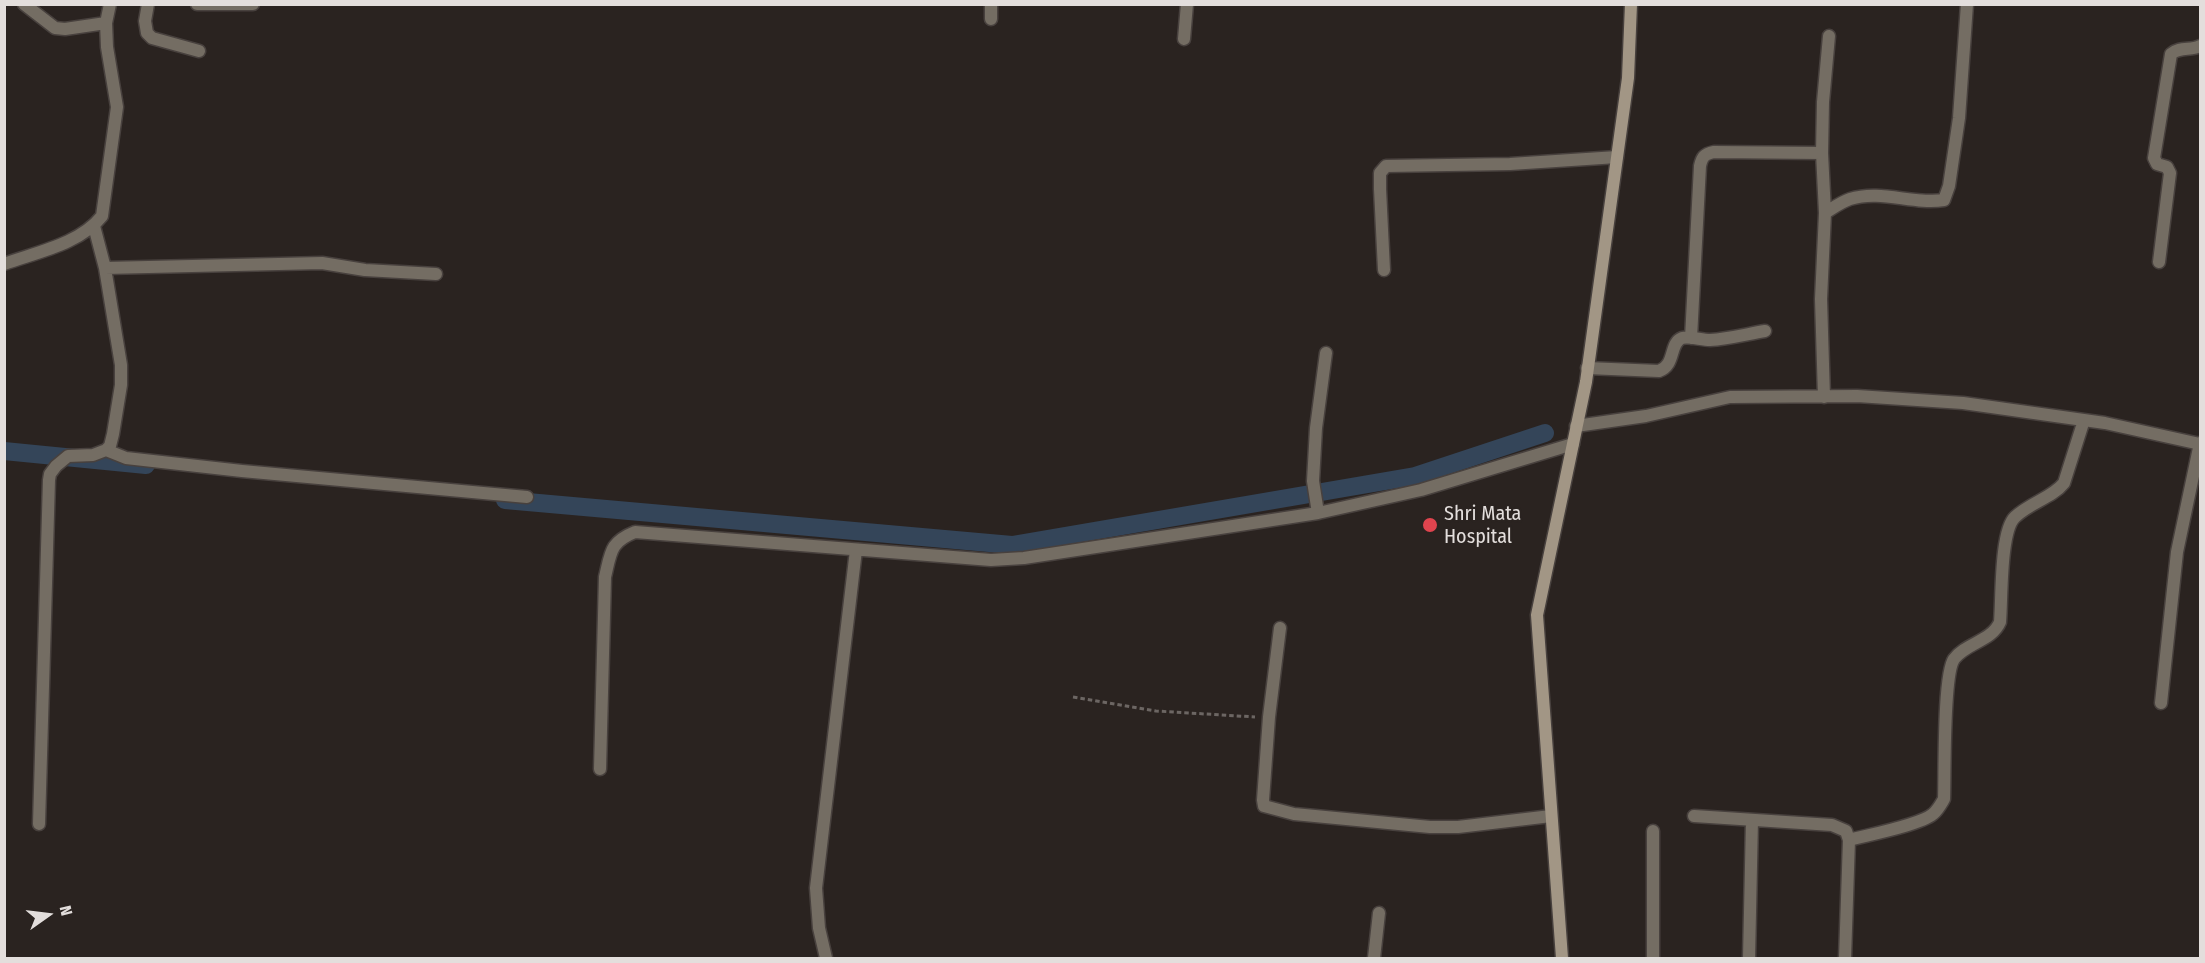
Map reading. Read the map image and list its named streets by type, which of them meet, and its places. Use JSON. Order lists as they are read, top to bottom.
{
  "places": ["Shri Mata Hospital"],
  "north": "right"
}
